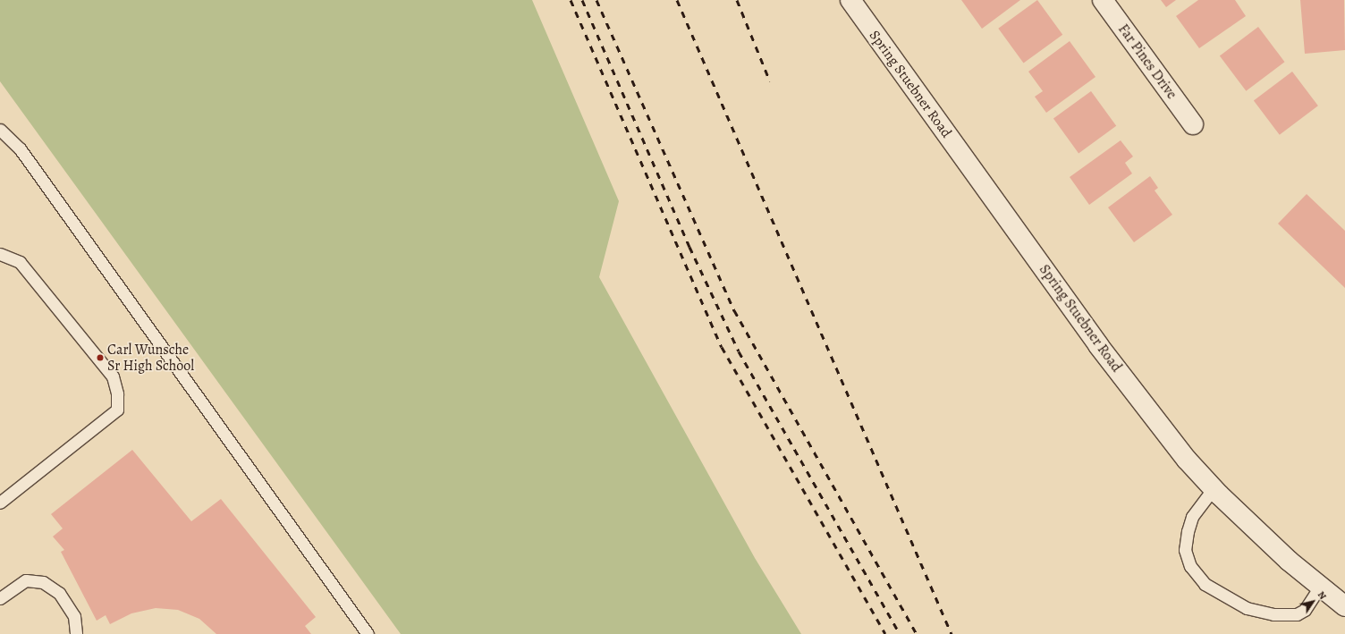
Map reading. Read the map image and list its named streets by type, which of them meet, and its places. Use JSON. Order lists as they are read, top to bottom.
{
  "streets": {
    "main road": ["Far Pines Drive", "Spring Stuebner Road"]
  },
  "places": ["Carl Wunsche Sr High School"],
  "north": "top right"
}
